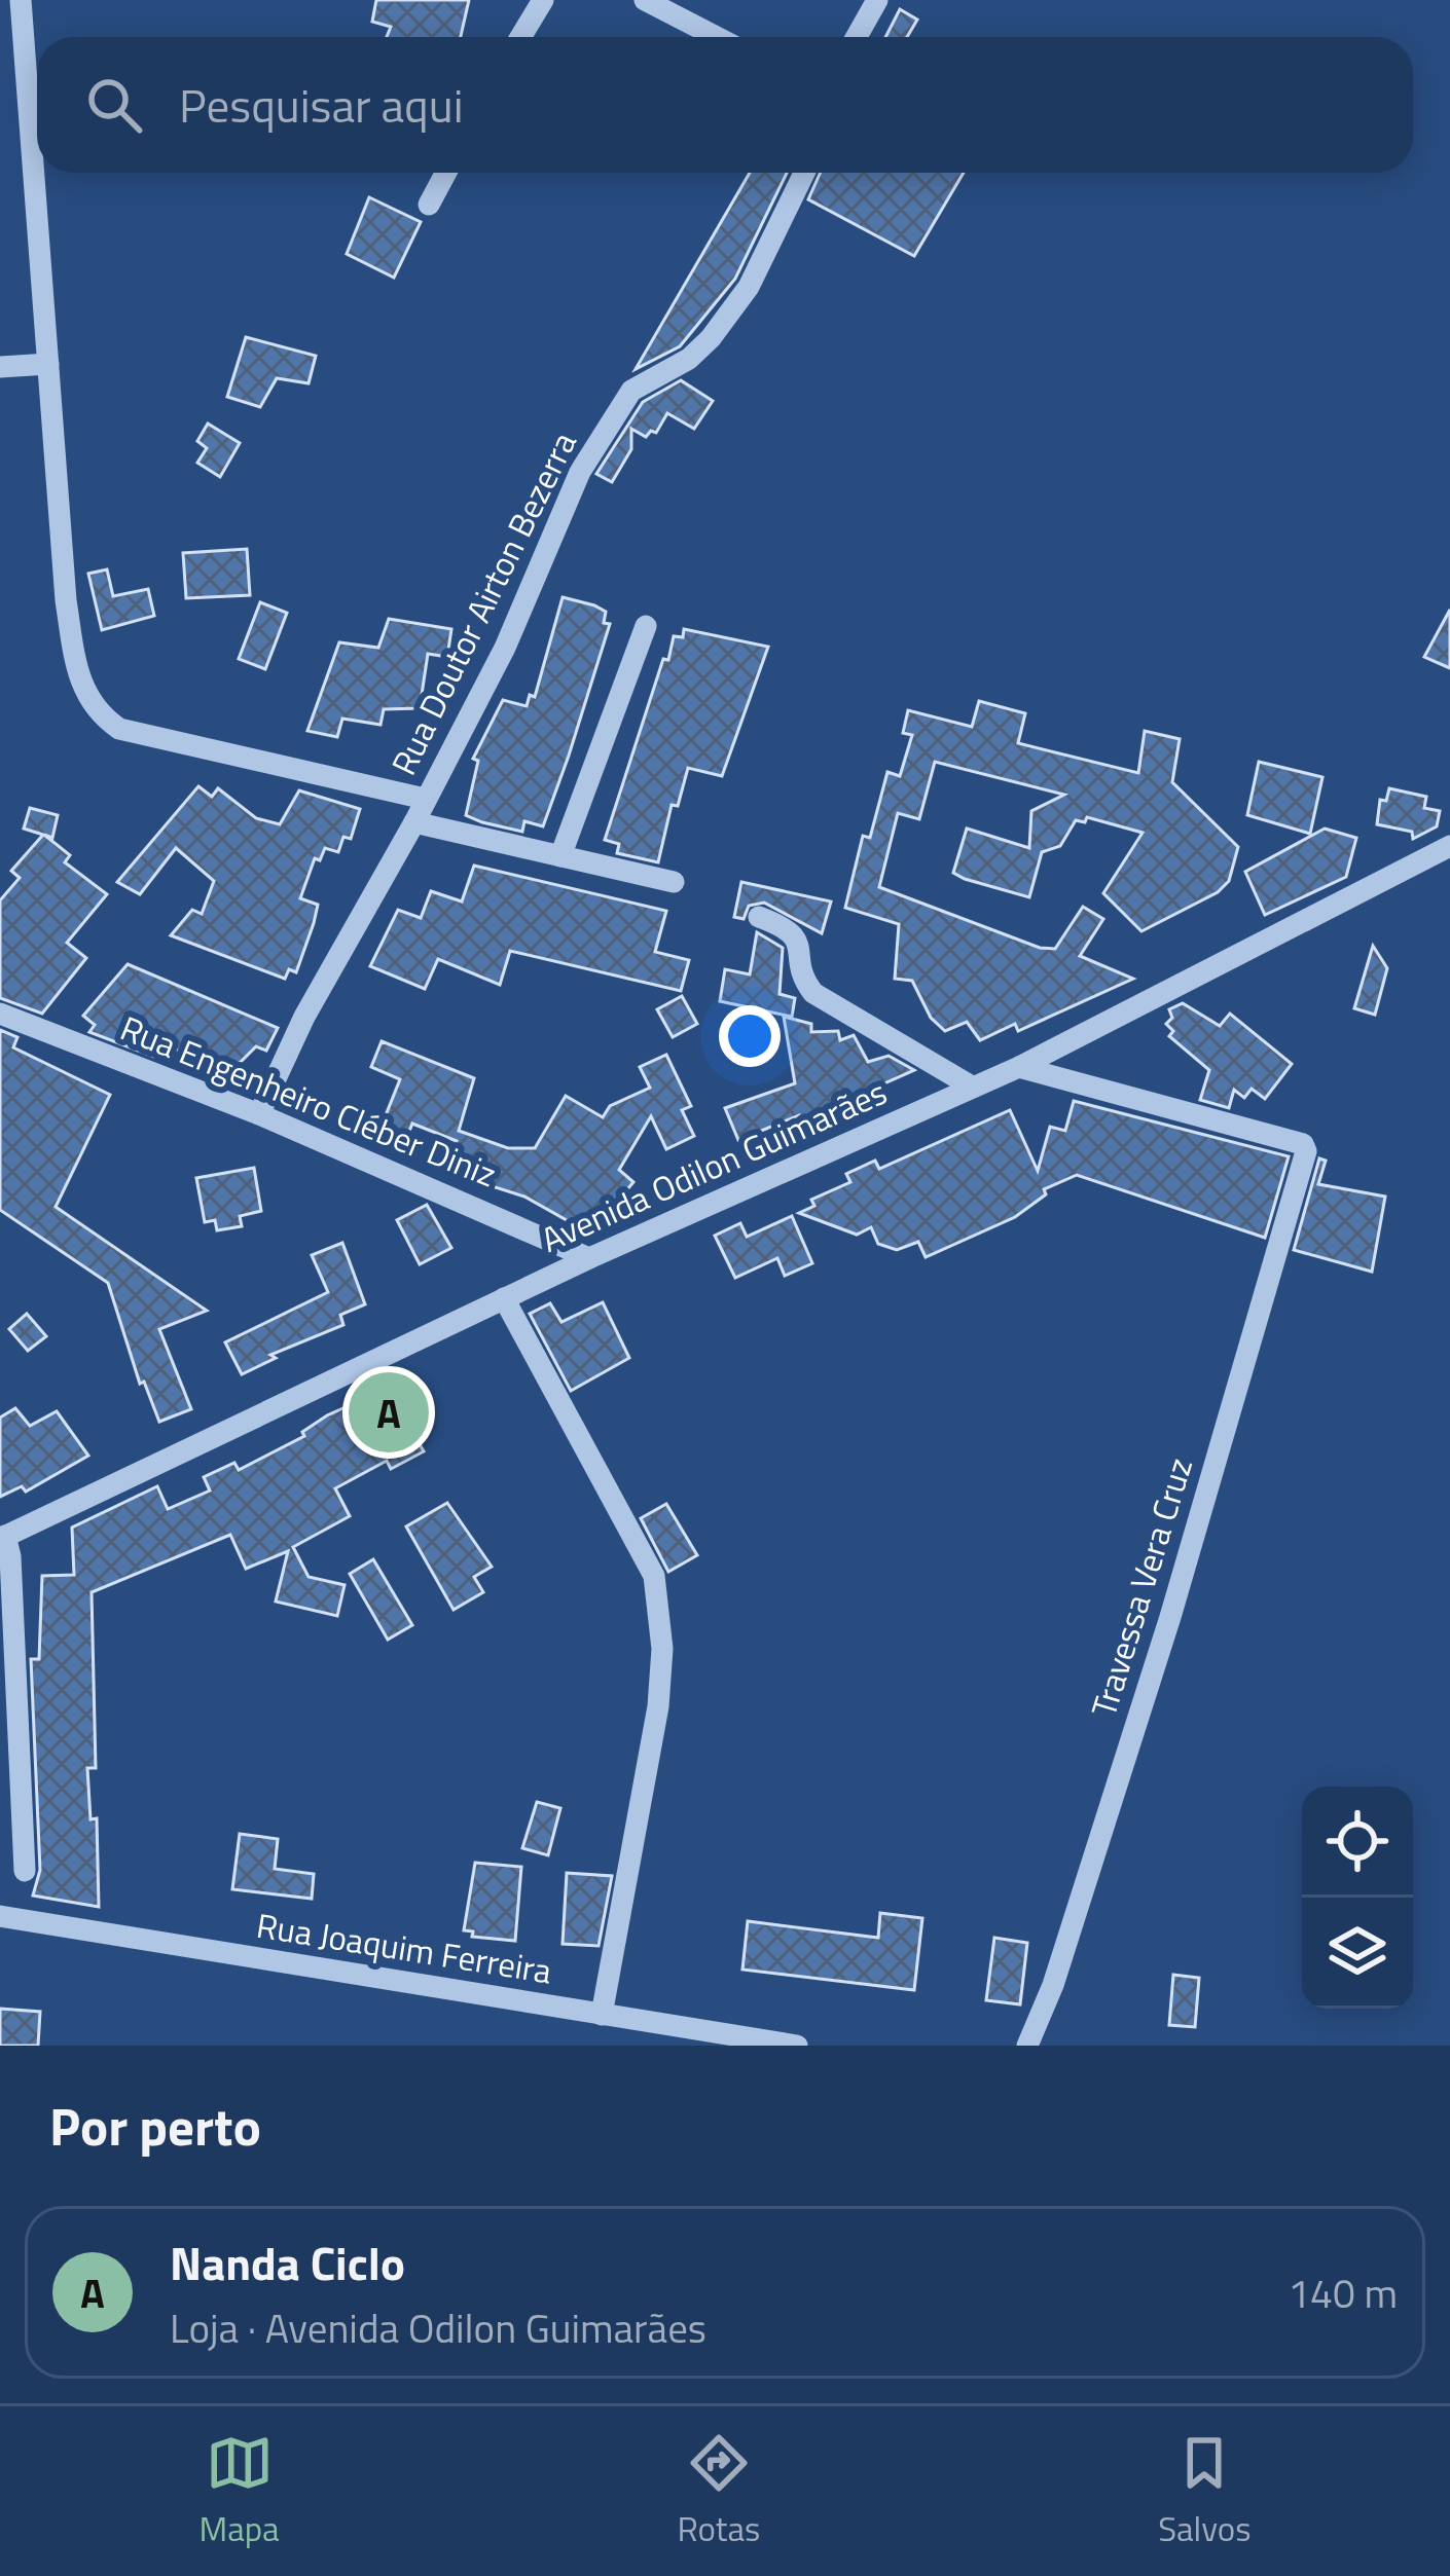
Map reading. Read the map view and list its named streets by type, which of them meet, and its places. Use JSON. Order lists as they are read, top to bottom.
{
  "streets": {
    "street": [
      "Rua Doutor Airton Bezerra",
      "Rua Engenheiro Cléber Diniz",
      "Avenida Odilon Guimarães",
      "Travessa Vera Cruz",
      "Rua Joaquim Ferreira"
    ]
  },
  "crossings": [
    ["Rua Doutor Airton Bezerra", "Rua Engenheiro Cléber Diniz"],
    ["Rua Engenheiro Cléber Diniz", "Avenida Odilon Guimarães"],
    ["Avenida Odilon Guimarães", "Travessa Vera Cruz"]
  ],
  "page": {
    "search": "Pesquisar aqui",
    "pins": "A",
    "heading": "Por perto",
    "list": [
      {
        "mark": "A",
        "name": "Nanda Ciclo",
        "note": "Loja · Avenida Odilon Guimarães",
        "value": "140 m"
      }
    ],
    "nav": ["Mapa", "Rotas", "Salvos"]
  }
}
